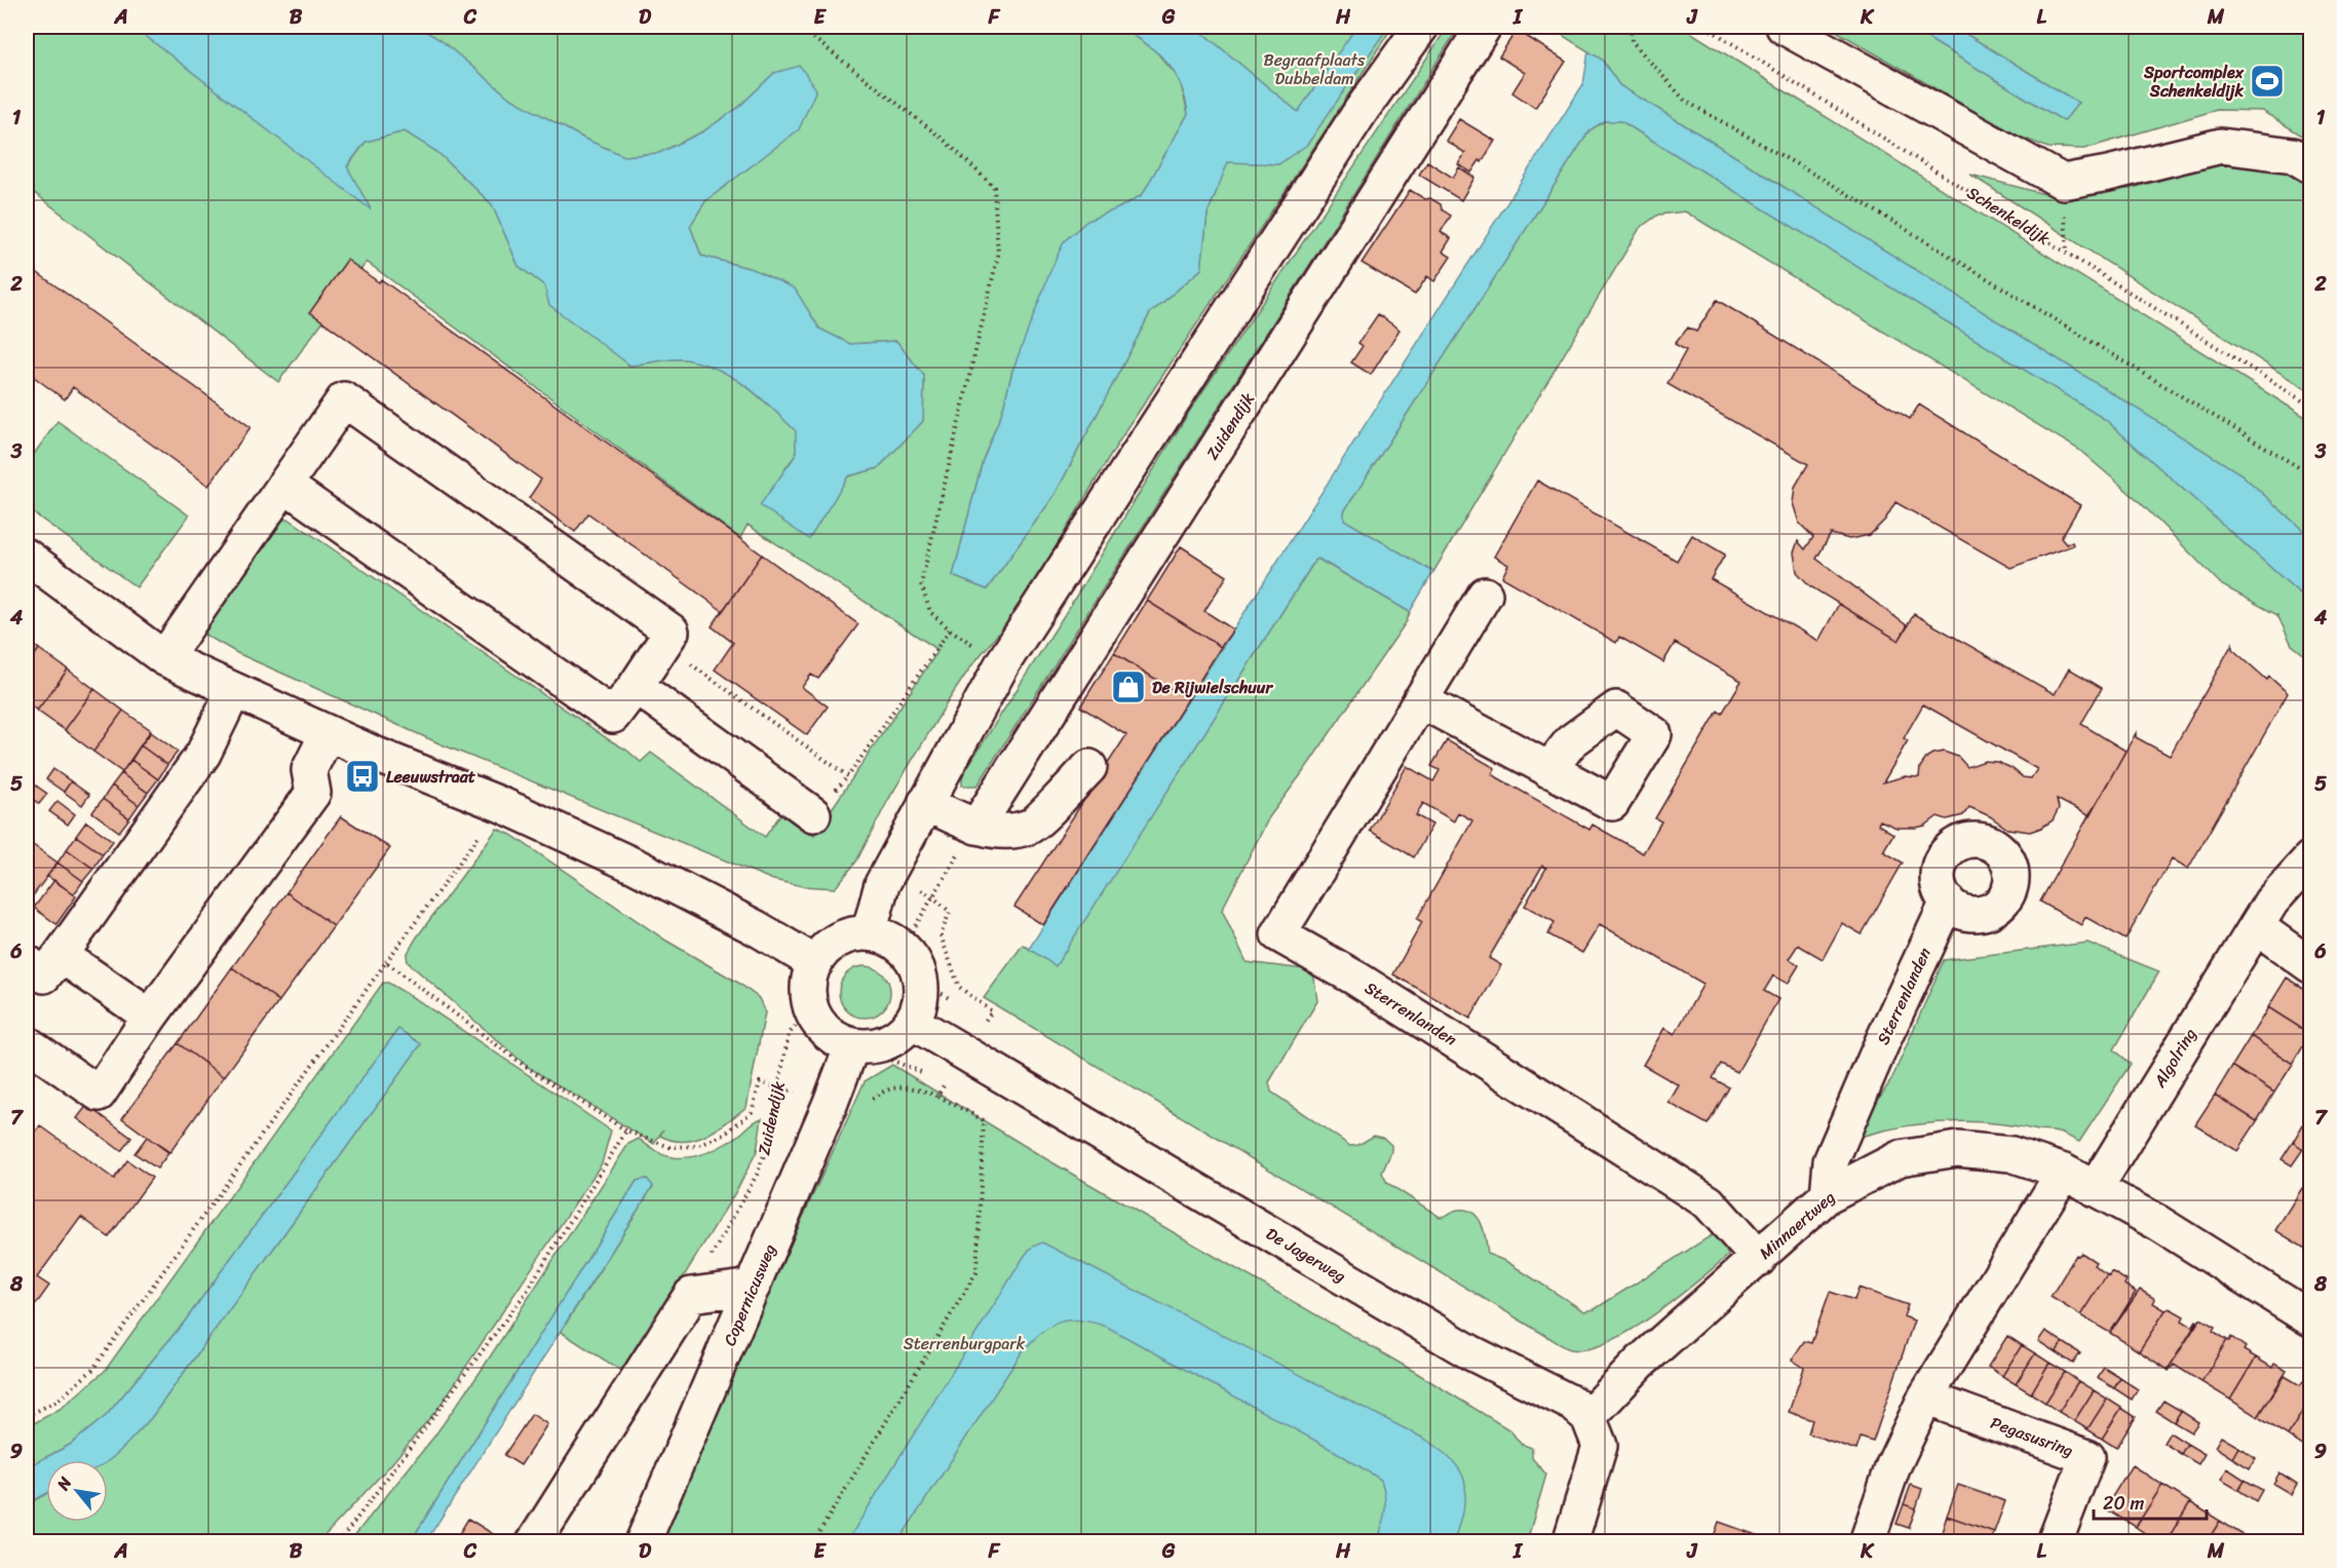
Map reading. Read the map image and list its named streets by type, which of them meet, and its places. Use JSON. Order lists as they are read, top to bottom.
{
  "streets": {
    "street": [
      "Zuidendijk",
      "Sterrenlanden",
      "Algolring",
      "Minnaertweg",
      "De Jagerweg",
      "Copernicusweg",
      "Pegasusring"
    ],
    "path": ["Schenkeldijk"]
  },
  "crossings": [
    ["Zuidendijk", "De Jagerweg"],
    ["Zuidendijk", "Copernicusweg"],
    ["Sterrenlanden", "Minnaertweg"],
    ["Algolring", "Minnaertweg"],
    ["Minnaertweg", "De Jagerweg"],
    ["De Jagerweg", "Copernicusweg"]
  ],
  "parks": ["Begraafplaats Dubbeldam", "Sterrenburgpark"],
  "places": {
    "sports": ["Sportcomplex Schenkeldijk"],
    "shop": ["De Rijwielschuur"],
    "bus stop": ["Leeuwstraat"]
  },
  "scale_bar": "20 m",
  "north": "top left",
  "grid": {
    "columns": [
      "A",
      "B",
      "C",
      "D",
      "E",
      "F",
      "G",
      "H",
      "I",
      "J",
      "K",
      "L",
      "M"
    ],
    "rows": [
      "1",
      "2",
      "3",
      "4",
      "5",
      "6",
      "7",
      "8",
      "9"
    ]
  }
}
